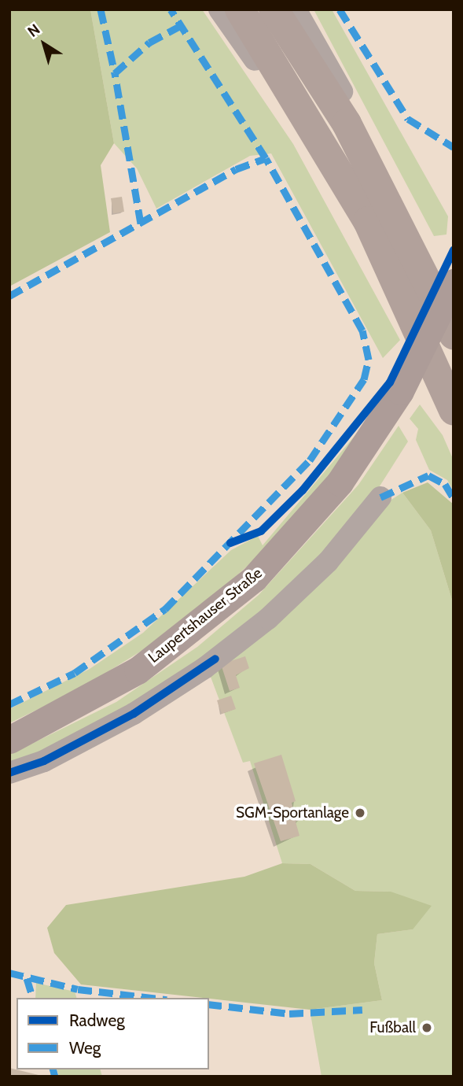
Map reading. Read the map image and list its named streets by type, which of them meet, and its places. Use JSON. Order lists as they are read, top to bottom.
{
  "streets": {
    "main road": ["Laupertshauser Straße"]
  },
  "places": ["SGM-Sportanlage", "Fußball"],
  "legend": ["Radweg", "Weg"],
  "north": "top left"
}
